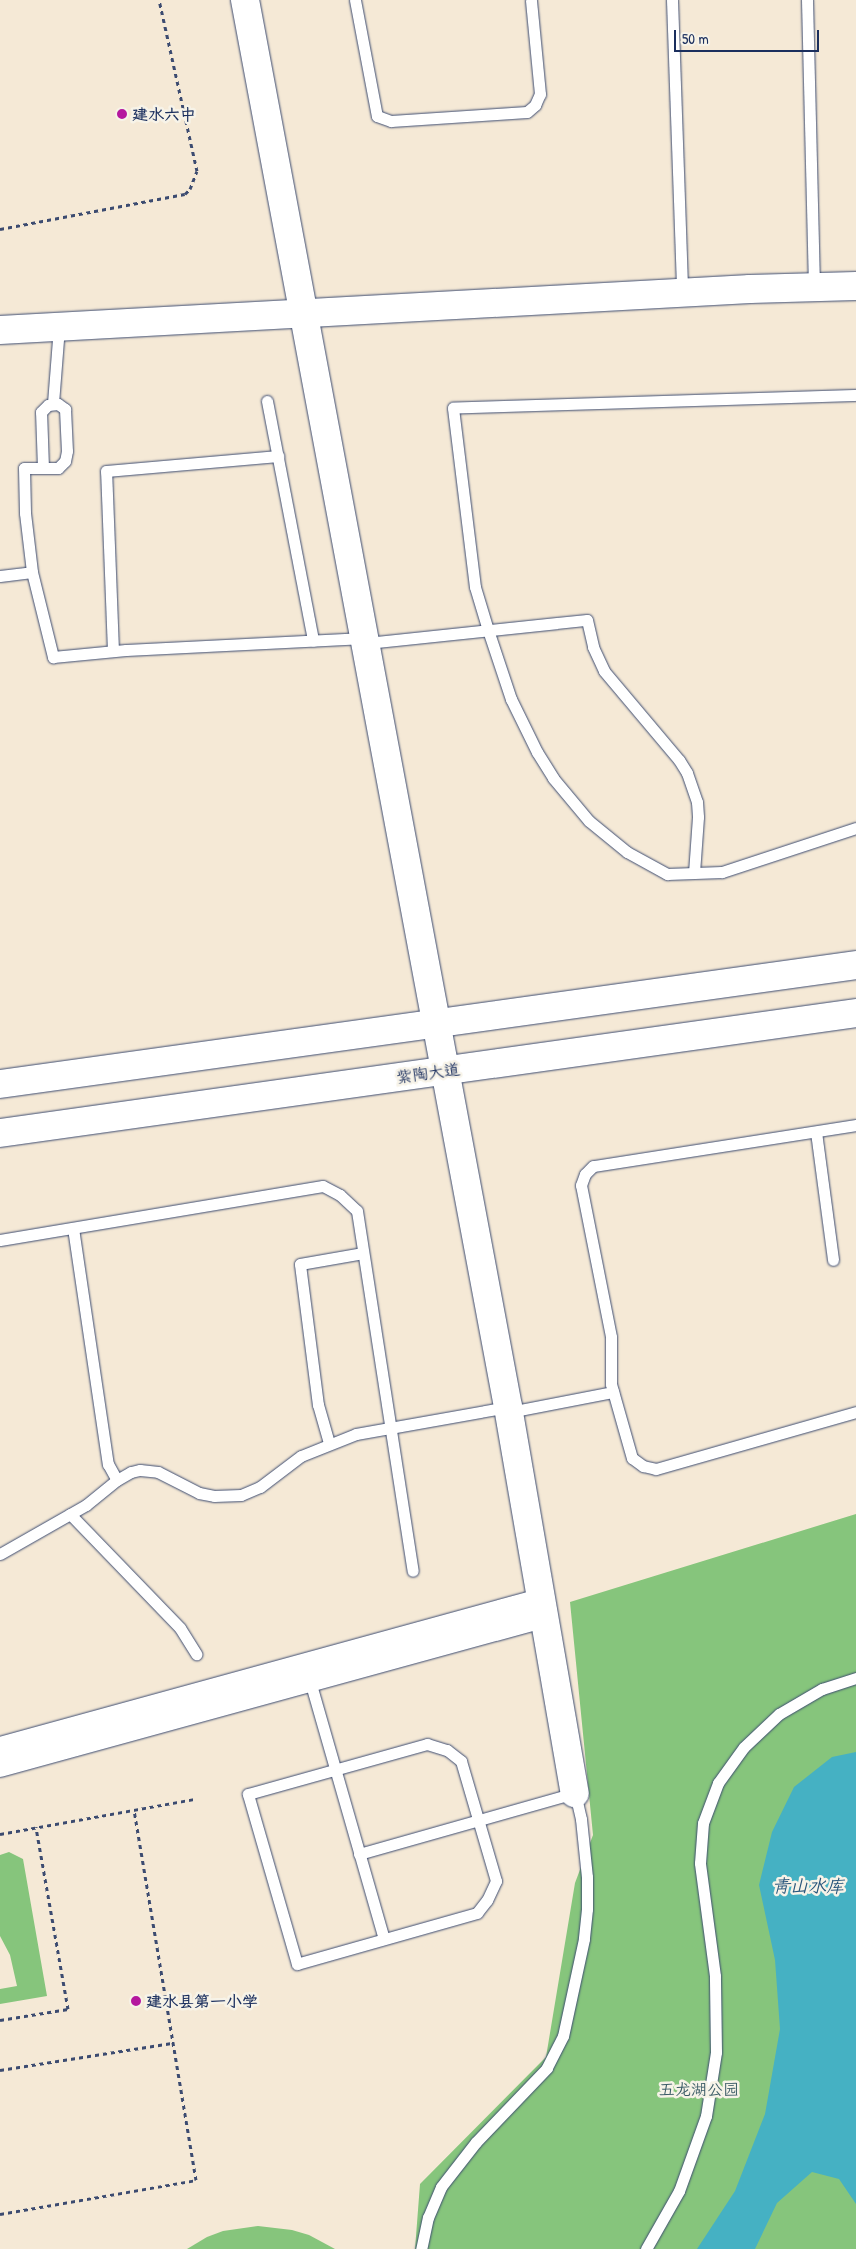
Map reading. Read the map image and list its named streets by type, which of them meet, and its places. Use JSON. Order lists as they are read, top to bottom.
{
  "streets": {
    "street": ["紫陶大道"]
  },
  "water": ["青山水库"],
  "parks": ["五龙湖公园"],
  "places": ["建水六中", "建水县第一小学"],
  "scale_bar": "50 m"
}
